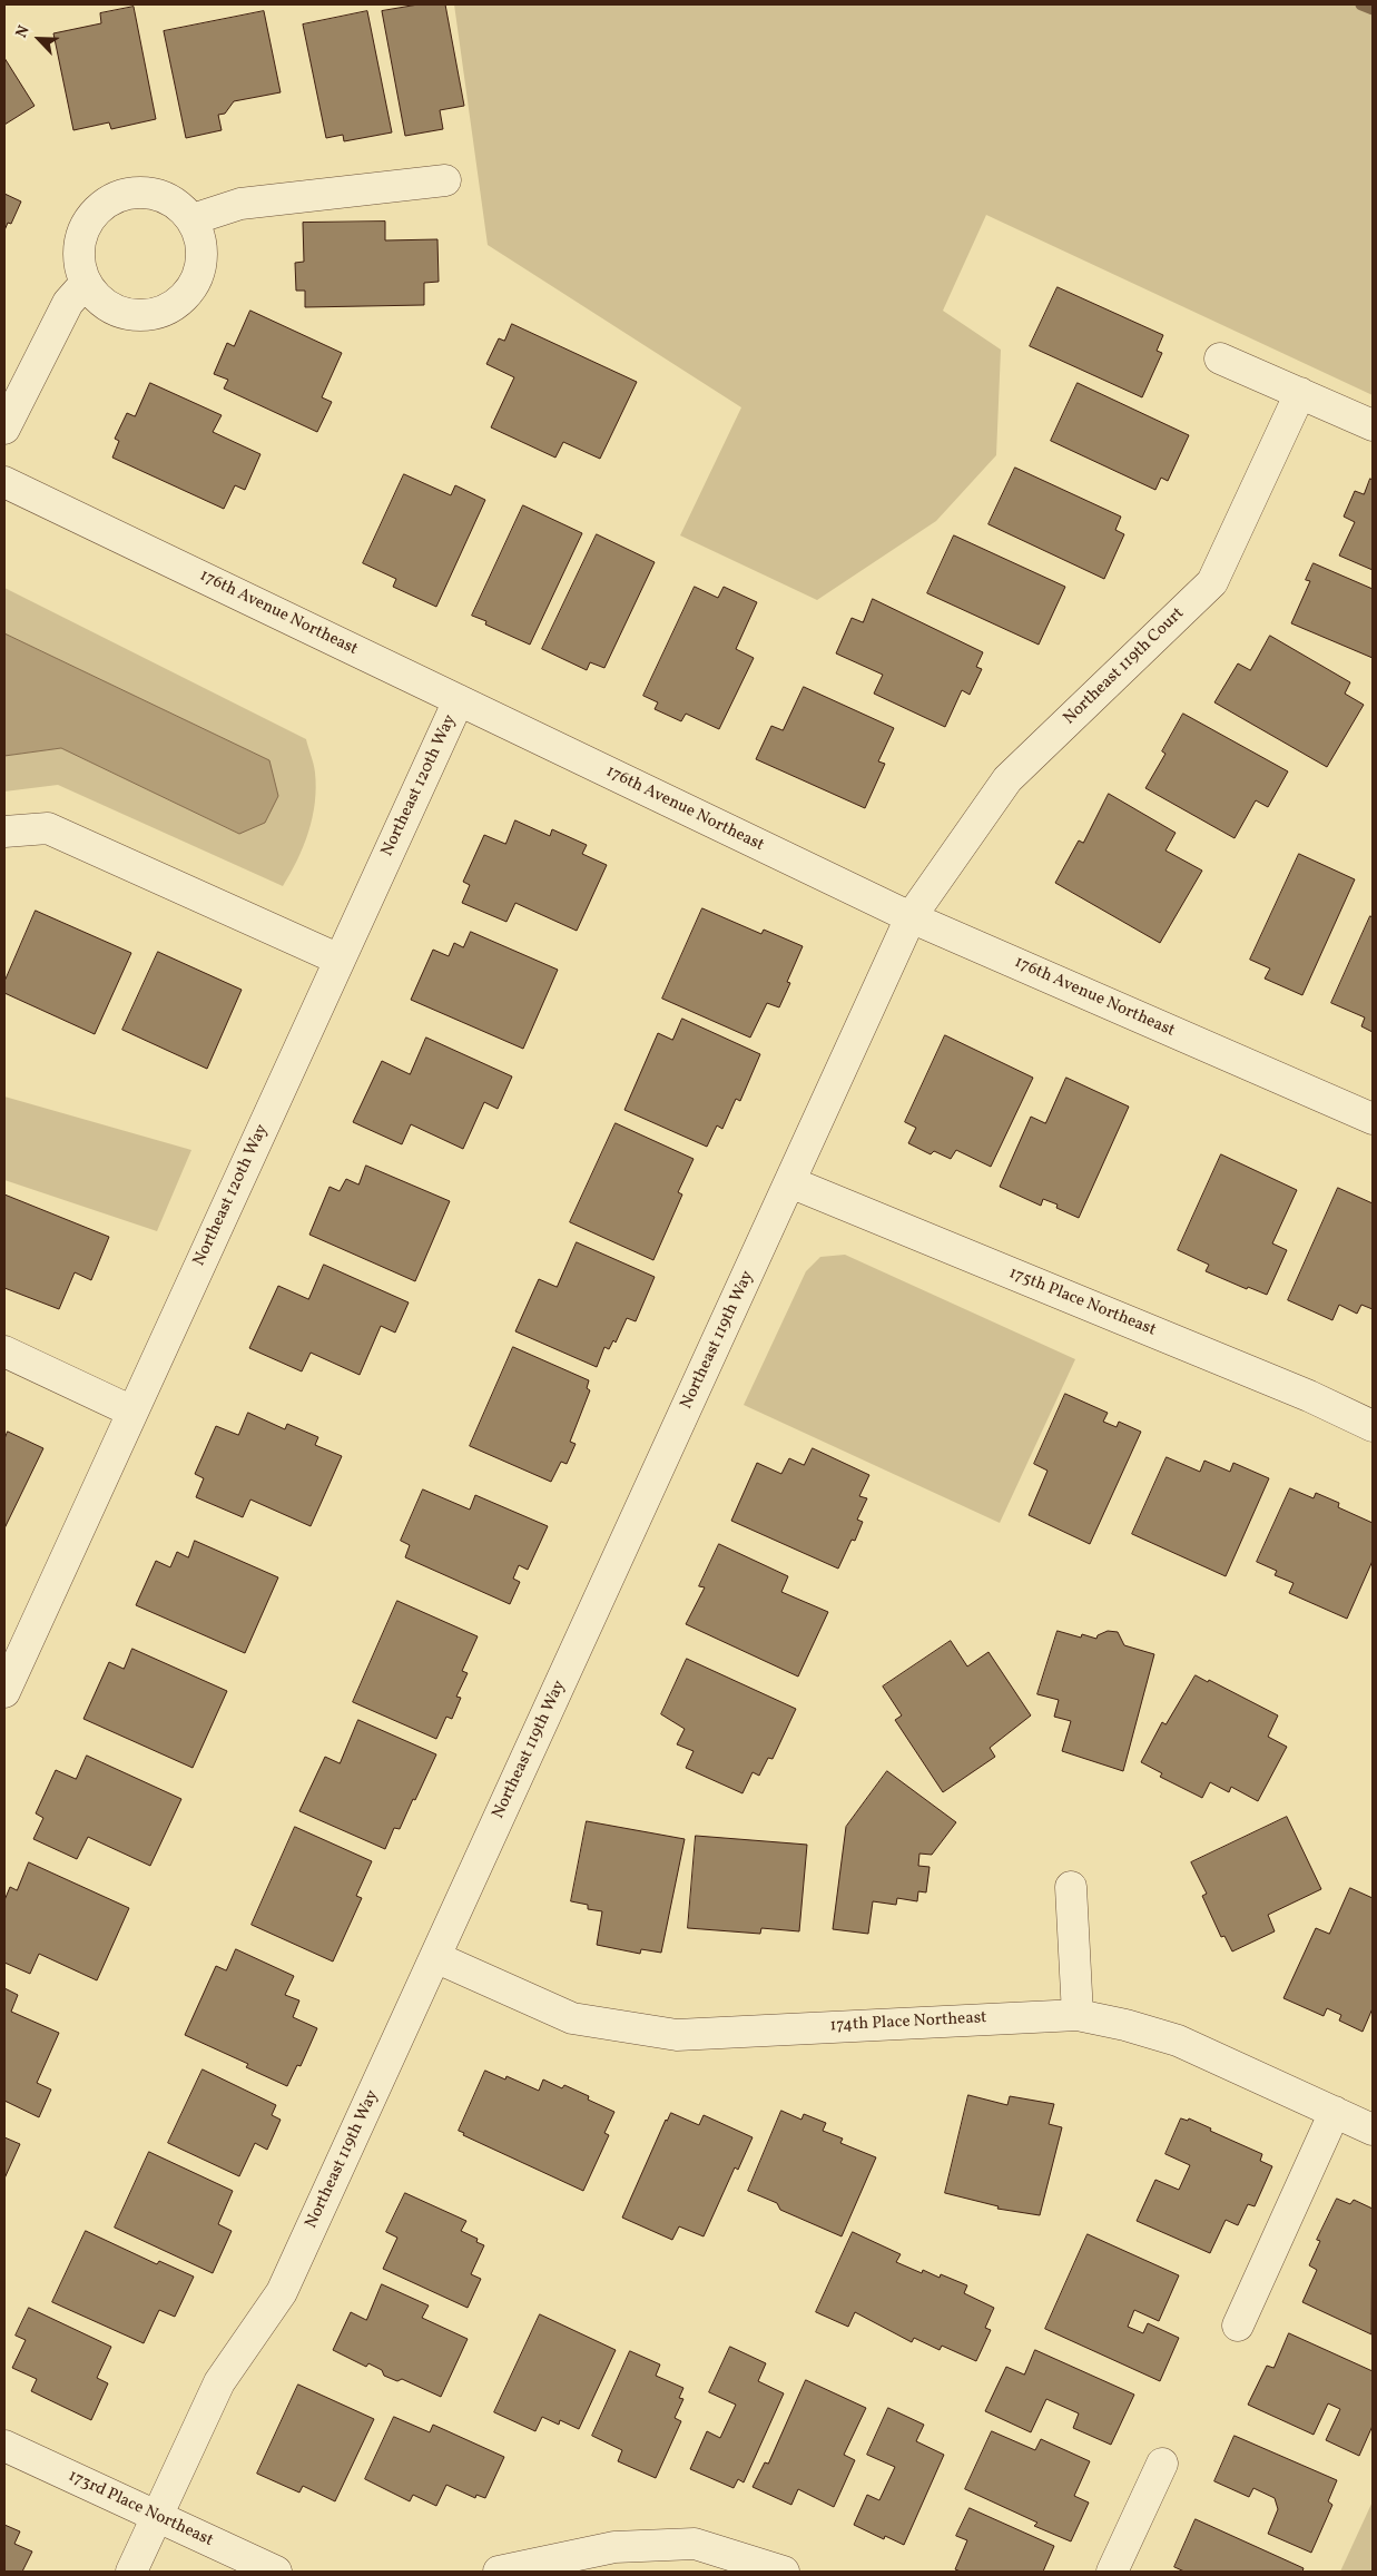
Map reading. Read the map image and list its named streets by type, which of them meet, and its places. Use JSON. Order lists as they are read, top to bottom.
{
  "streets": {
    "street": [
      "176th Avenue Northeast",
      "Northeast 119th Court",
      "Northeast 120th Way",
      "175th Place Northeast",
      "Northeast 119th Way",
      "174th Place Northeast",
      "173rd Place Northeast"
    ]
  },
  "crossings": [
    ["176th Avenue Northeast", "Northeast 119th Court"],
    ["176th Avenue Northeast", "Northeast 120th Way"],
    ["176th Avenue Northeast", "Northeast 119th Way"],
    ["Northeast 119th Court", "Northeast 119th Way"],
    ["175th Place Northeast", "Northeast 119th Way"],
    ["Northeast 119th Way", "174th Place Northeast"],
    ["Northeast 119th Way", "173rd Place Northeast"]
  ],
  "north": "top left"
}
